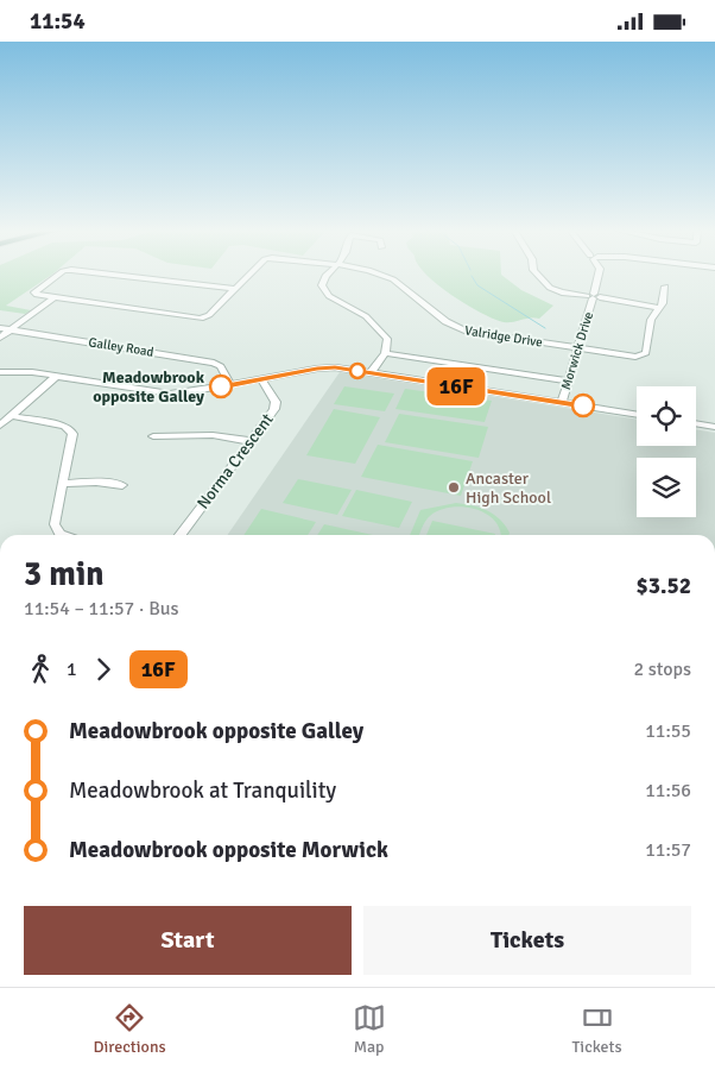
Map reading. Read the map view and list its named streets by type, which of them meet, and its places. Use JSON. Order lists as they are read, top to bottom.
{
  "streets": {
    "street": [
      "Valridge Drive",
      "Galley Road",
      "Morwick Drive",
      "Norma Crescent"
    ]
  },
  "crossings": [
    ["Valridge Drive", "Morwick Drive"]
  ],
  "places": ["Meadowbrook opposite Galley", "Ancaster High School"],
  "lines": ["bus line 16F"],
  "page": {
    "status": "11:54",
    "on_map": "16F",
    "heading": ["3 min", "11:54 – 11:57 · Bus", "$3.52"],
    "legs": ["1", "16F", "2 stops"],
    "list": [
      {
        "name": "Meadowbrook opposite Galley",
        "value": "11:55"
      },
      {
        "name": "Meadowbrook at Tranquility",
        "value": "11:56"
      },
      {
        "name": "Meadowbrook opposite Morwick",
        "value": "11:57"
      }
    ],
    "buttons": ["Start", "Tickets"],
    "tabs": ["Directions", "Map", "Tickets"]
  }
}
